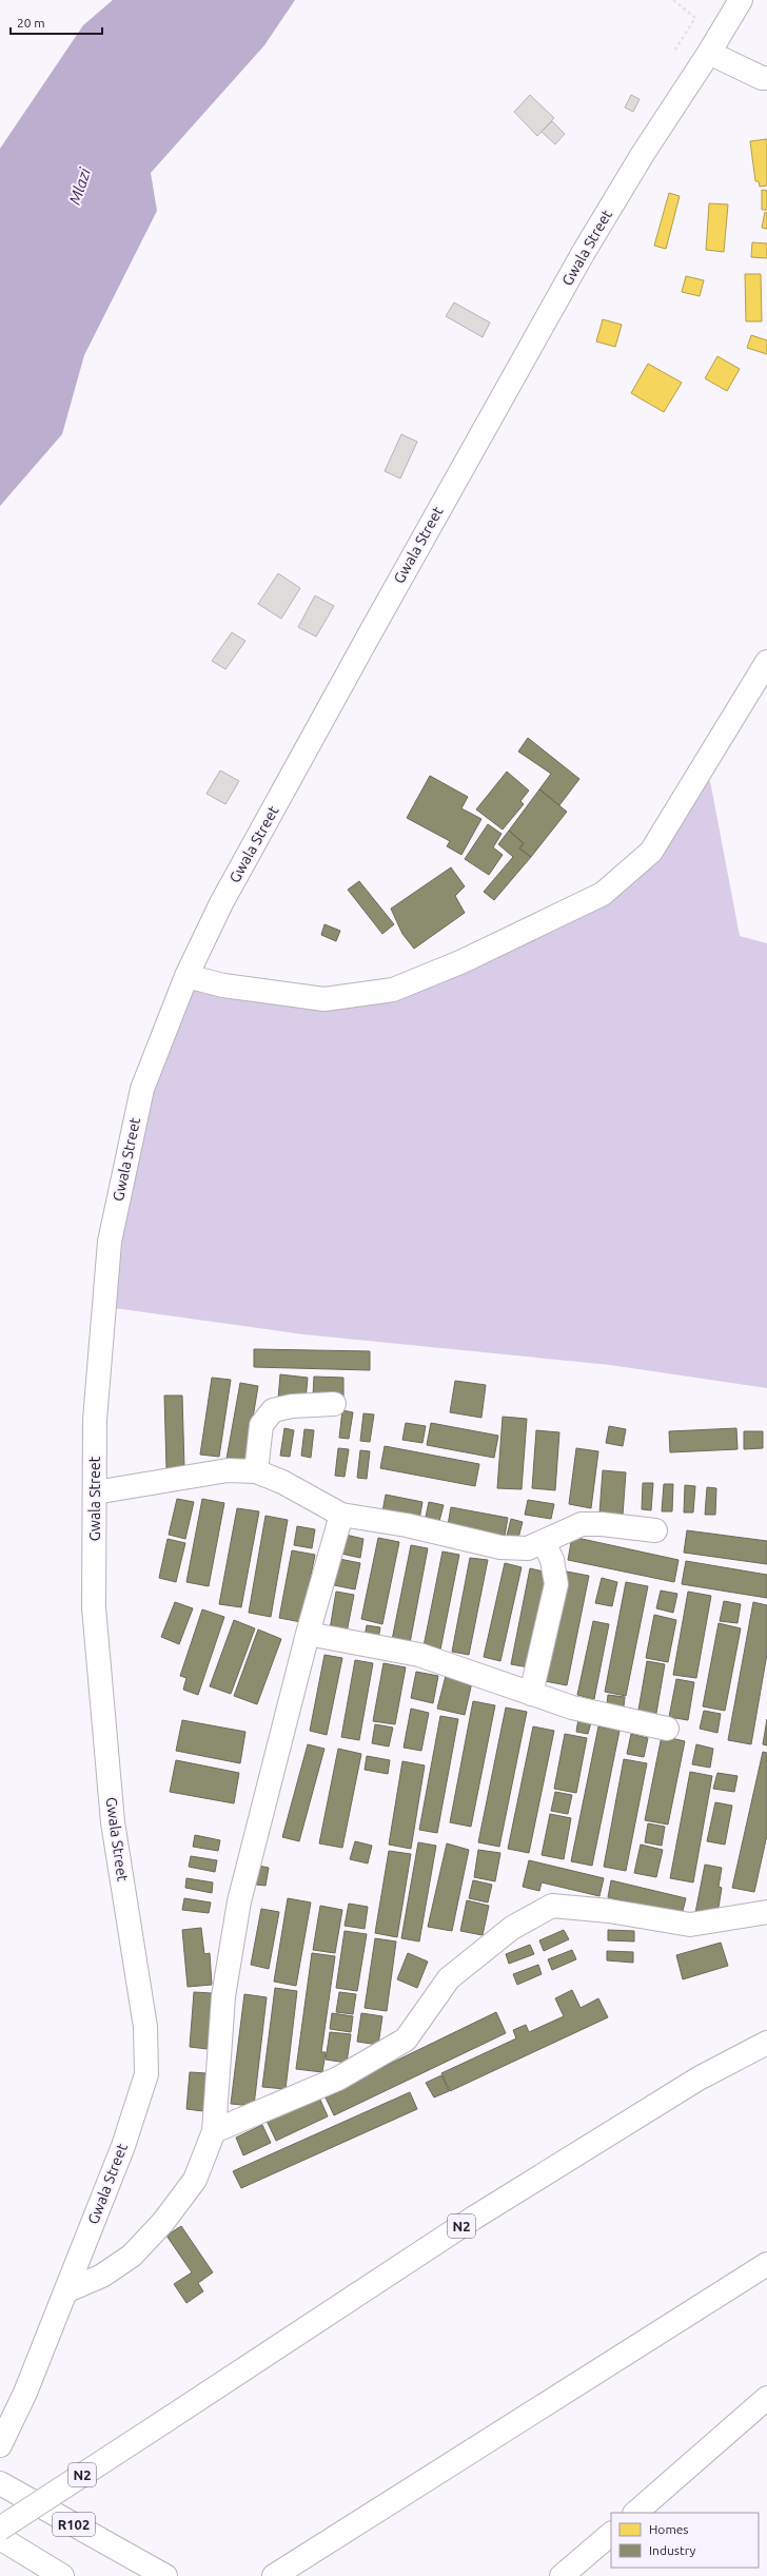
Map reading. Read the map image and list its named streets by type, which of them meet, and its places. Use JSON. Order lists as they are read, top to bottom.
{
  "streets": {
    "main road": ["Gwala Street", "N2", "R102"]
  },
  "water": ["Mlazi"],
  "legend": ["Homes", "Industry"],
  "scale_bar": "20 m"
}
